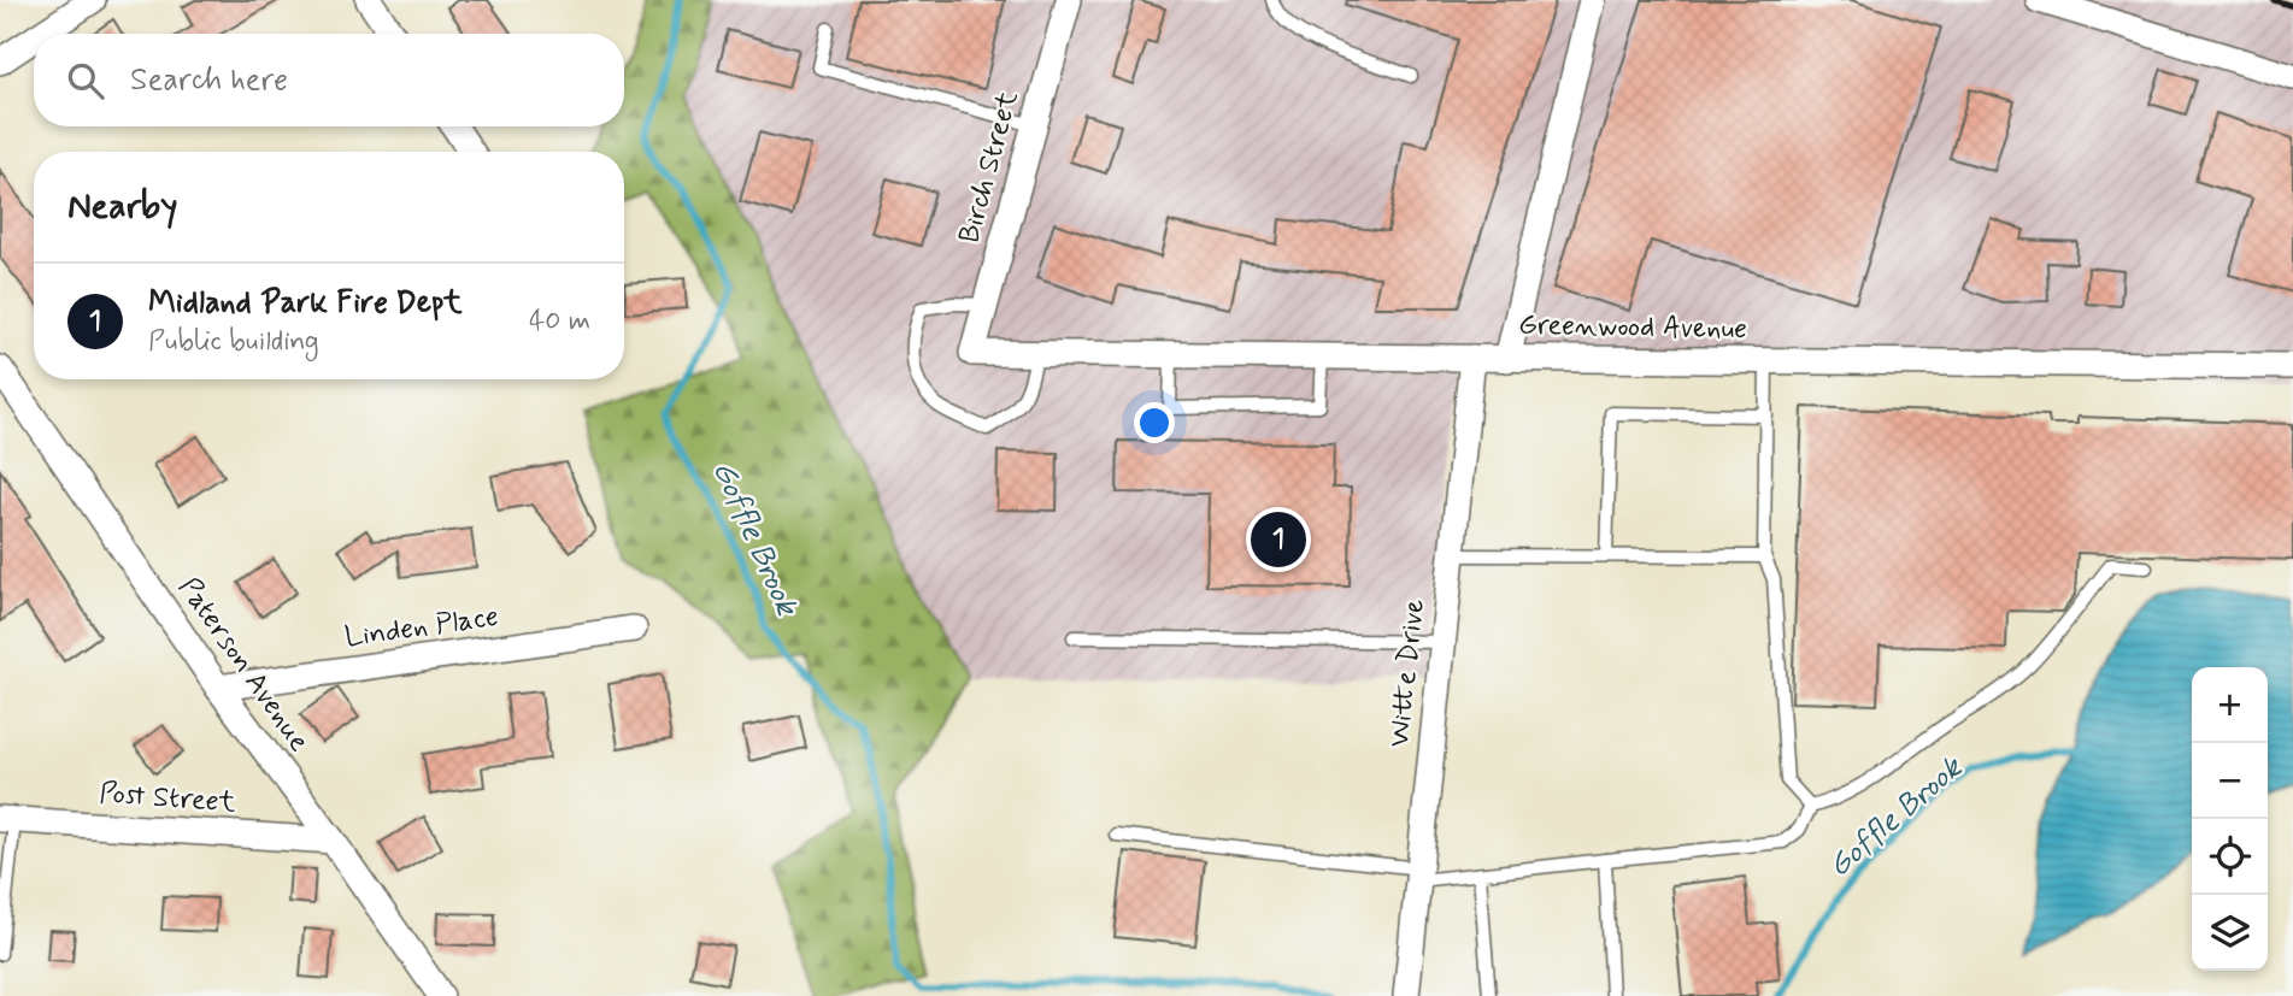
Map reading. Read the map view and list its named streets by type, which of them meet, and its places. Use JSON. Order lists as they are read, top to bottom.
{
  "streets": {
    "street": [
      "Birch Street",
      "Greenwood Avenue",
      "Linden Place",
      "Paterson Avenue",
      "Witte Drive",
      "Post Street"
    ]
  },
  "crossings": [
    ["Birch Street", "Greenwood Avenue"],
    ["Greenwood Avenue", "Witte Drive"],
    ["Linden Place", "Paterson Avenue"],
    ["Paterson Avenue", "Post Street"]
  ],
  "water": ["Goffle Brook"],
  "page": {
    "search": "Search here",
    "heading": "Nearby",
    "list": [
      {
        "mark": "1",
        "name": "Midland Park Fire Dept",
        "note": "Public building",
        "value": "40 m"
      }
    ],
    "pins": "1",
    "map_buttons": ["+", "−"]
  }
}
